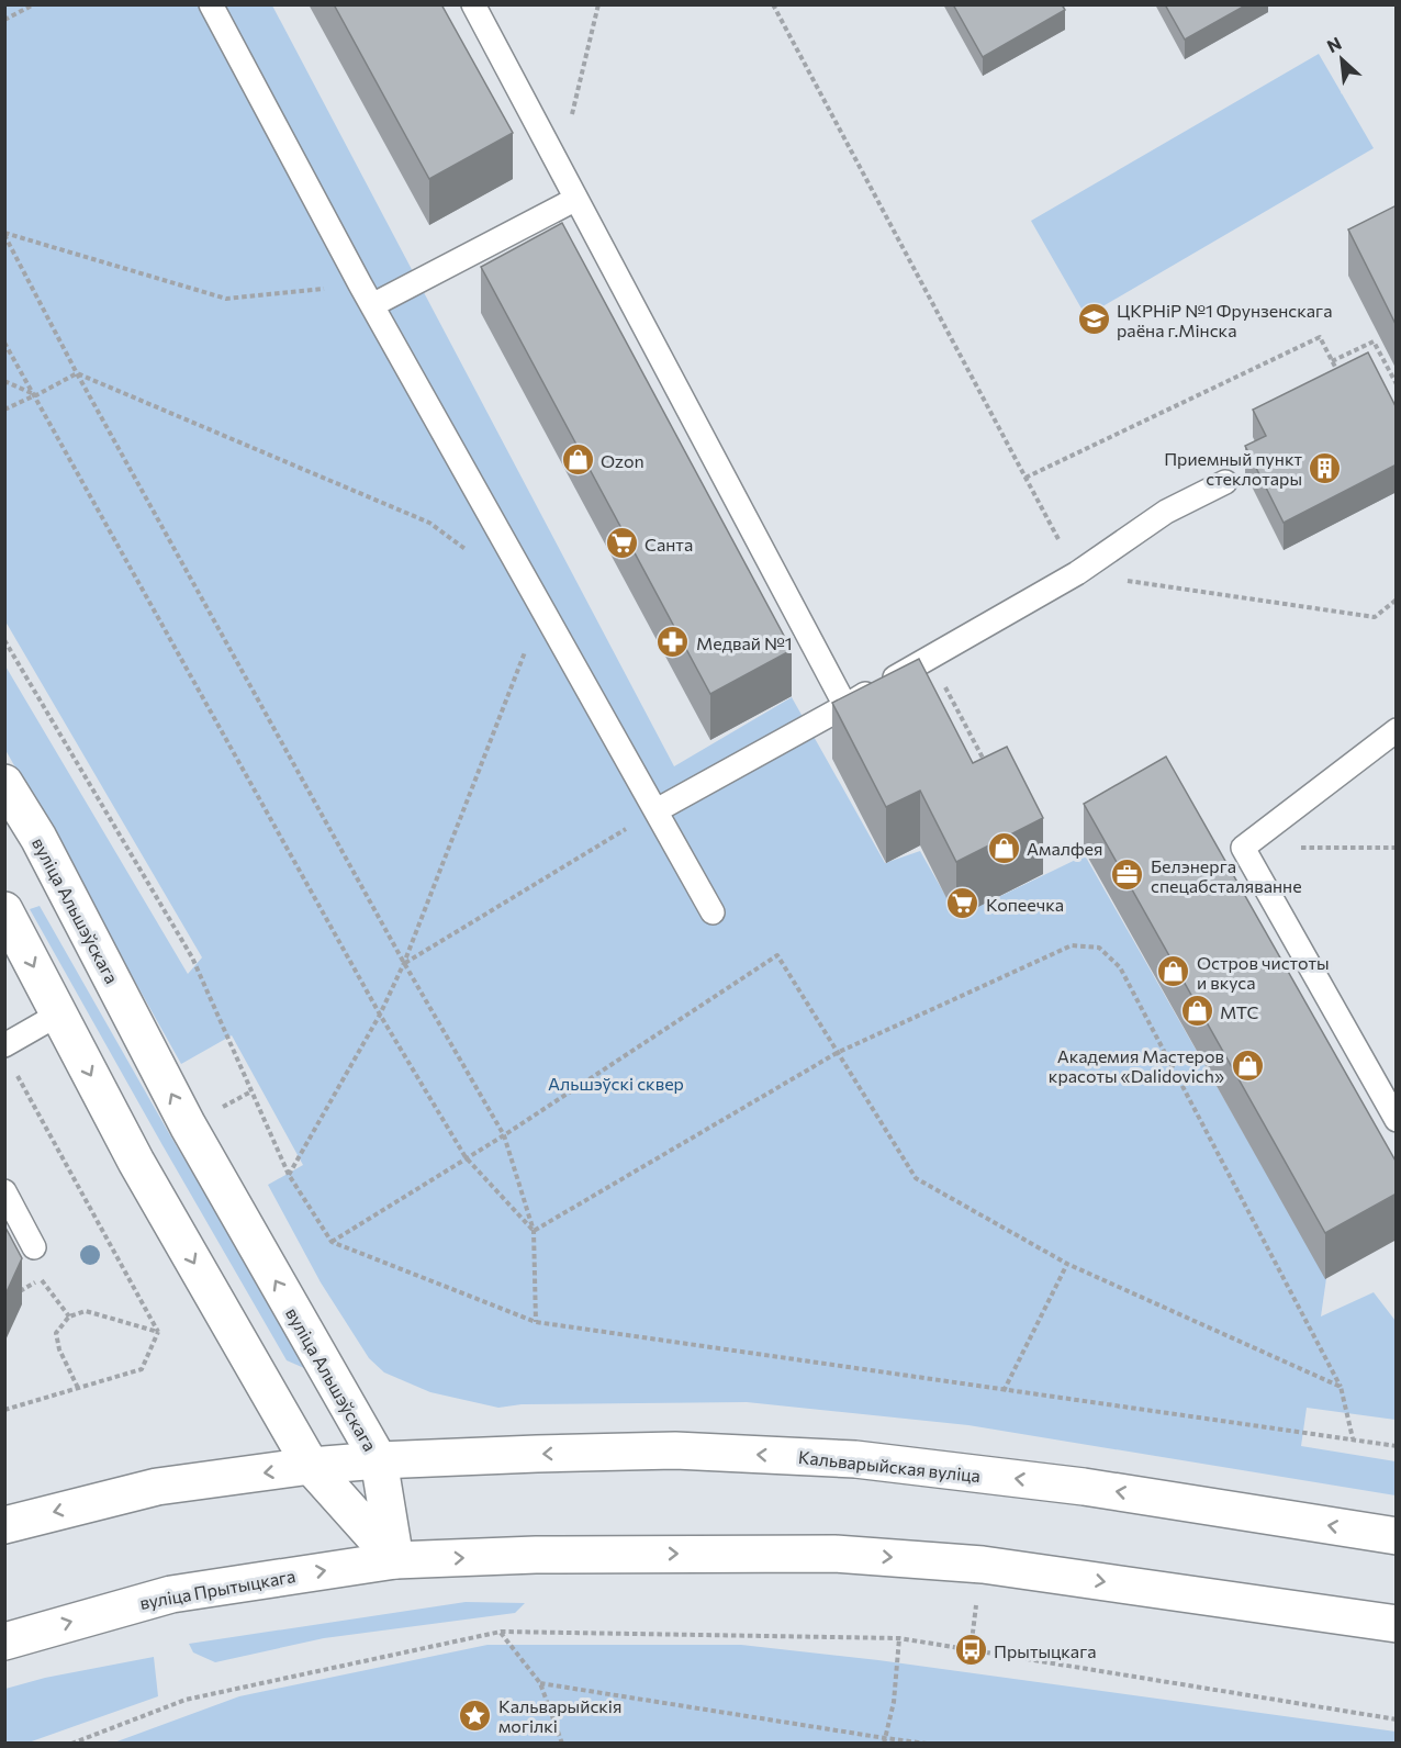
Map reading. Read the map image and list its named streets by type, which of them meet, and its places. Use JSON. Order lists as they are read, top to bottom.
{
  "streets": {
    "main road": ["вуліца Альшэўскага", "Кальварыйская вуліца", "вуліца Прытыцкага"]
  },
  "crossings": [
    ["вуліца Альшэўскага", "Кальварыйская вуліца"],
    ["вуліца Альшэўскага", "вуліца Прытыцкага"]
  ],
  "parks": ["Альшэўскі сквер"],
  "places": {
    "school or university": ["ЦКРНіР №1 Фрунзенскага раёна г.Мінска"],
    "shop": [
      "Ozon",
      "Амалфея",
      "Остров чистоты и вкуса",
      "МТС",
      "Академия Мастеров красоты «Dalidovich»"
    ],
    "building": ["Приемный пункт стеклотары"],
    "supermarket": ["Санта", "Копеечка"],
    "pharmacy": ["Медвай №1"],
    "office": ["Белэнерга спецабсталяванне"],
    "bus stop": ["Прытыцкага"],
    "place": ["Кальварыйскія могілкі"]
  },
  "north": "top left"
}
